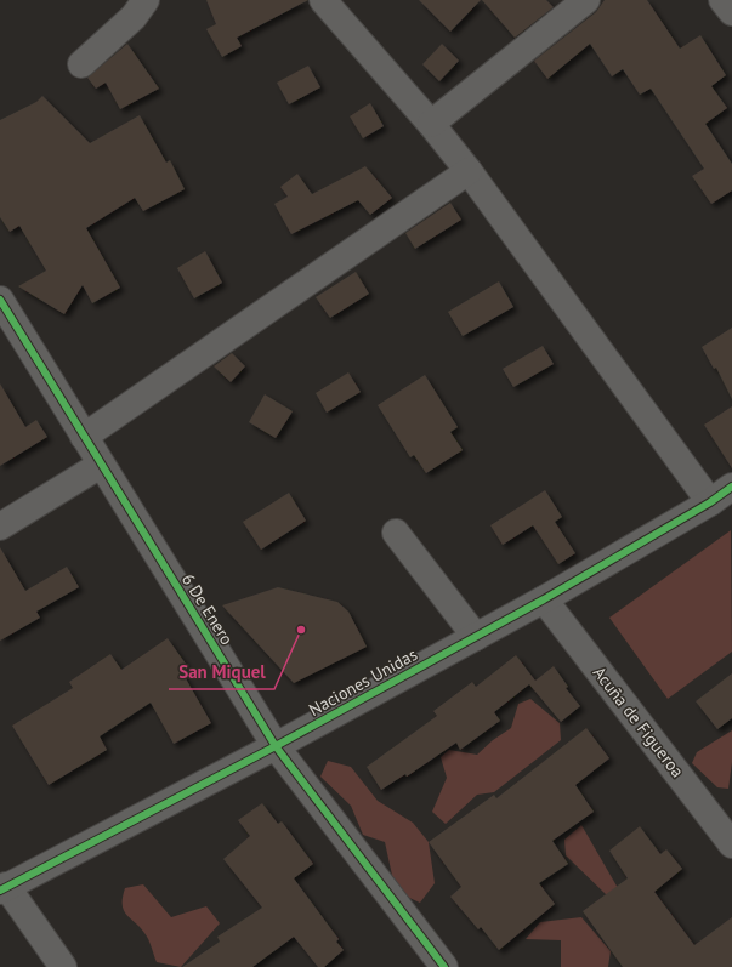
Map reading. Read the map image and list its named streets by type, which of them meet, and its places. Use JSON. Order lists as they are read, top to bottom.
{
  "streets": {
    "street": ["6 De Enero", "Naciones Unidas", "Acuña de Figueroa"]
  },
  "crossings": [
    ["6 De Enero", "Naciones Unidas"],
    ["Naciones Unidas", "Acuña de Figueroa"]
  ],
  "places": ["San Miquel"]
}
